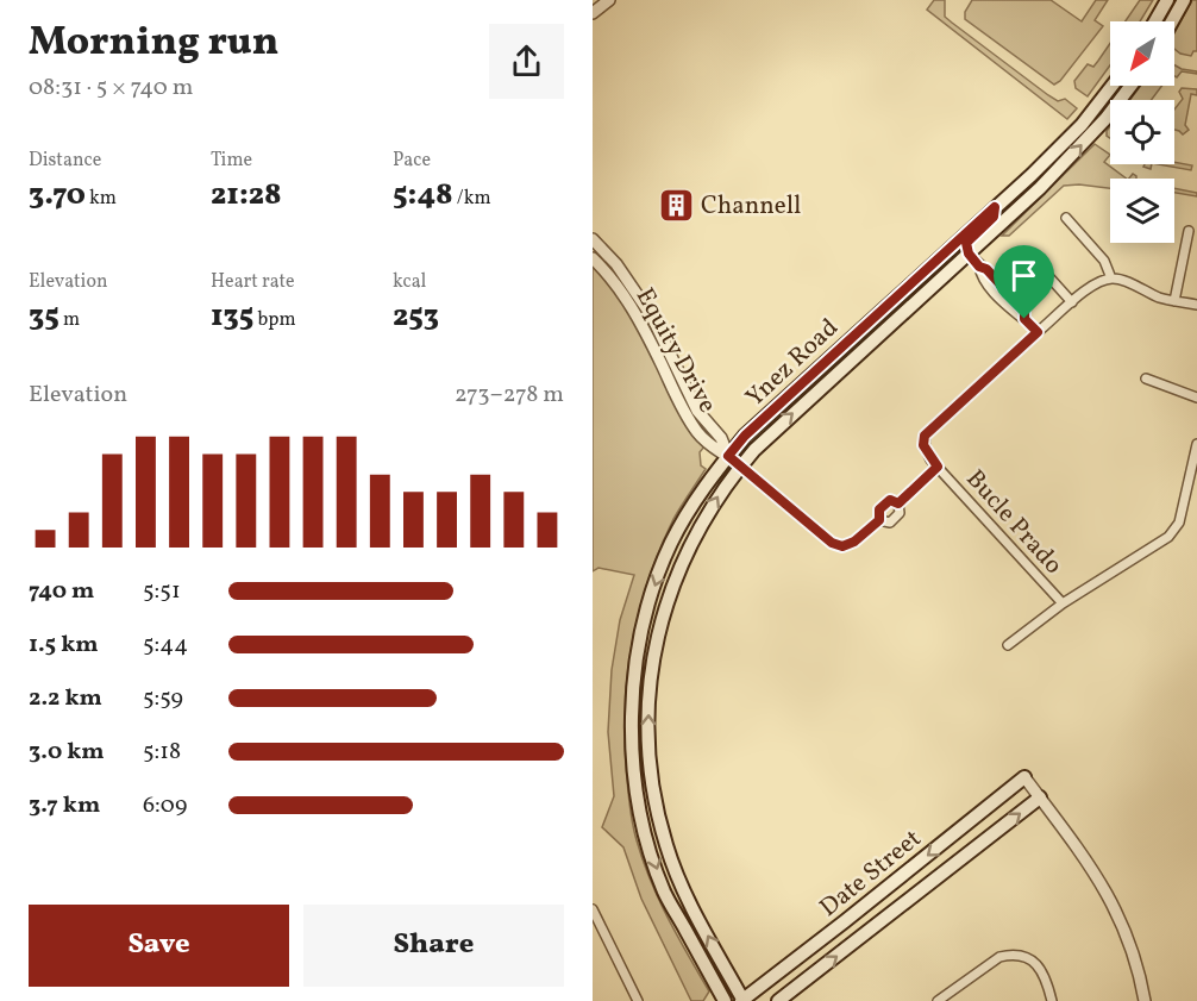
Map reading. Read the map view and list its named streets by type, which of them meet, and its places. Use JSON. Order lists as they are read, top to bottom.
{
  "streets": {
    "main road": ["Ynez Road", "Date Street"],
    "street": ["Equity Drive", "Bucle Prado"]
  },
  "crossings": [
    ["Equity Drive", "Ynez Road"],
    ["Equity Drive", "Bucle Prado"],
    ["Ynez Road", "Bucle Prado"],
    ["Ynez Road", "Date Street"]
  ],
  "places": {
    "building": ["Channell"]
  },
  "north": "bottom left",
  "page": {
    "heading": ["Morning run", "08:31 · 5 × 740 m"],
    "stats": [
      ["Distance", "3.70 km"],
      ["Time", "21:28"],
      ["Pace", "5:48 /km"],
      ["Elevation", "35 m"],
      ["Heart rate", "135 bpm"],
      ["kcal", "253"]
    ],
    "chart": ["Elevation", "273–278 m"],
    "list": [
      {
        "name": "740 m",
        "note": "5:51"
      },
      {
        "name": "1.5 km",
        "note": "5:44"
      },
      {
        "name": "2.2 km",
        "note": "5:59"
      },
      {
        "name": "3.0 km",
        "note": "5:18"
      },
      {
        "name": "3.7 km",
        "note": "6:09"
      }
    ],
    "buttons": ["Save", "Share"]
  }
}
